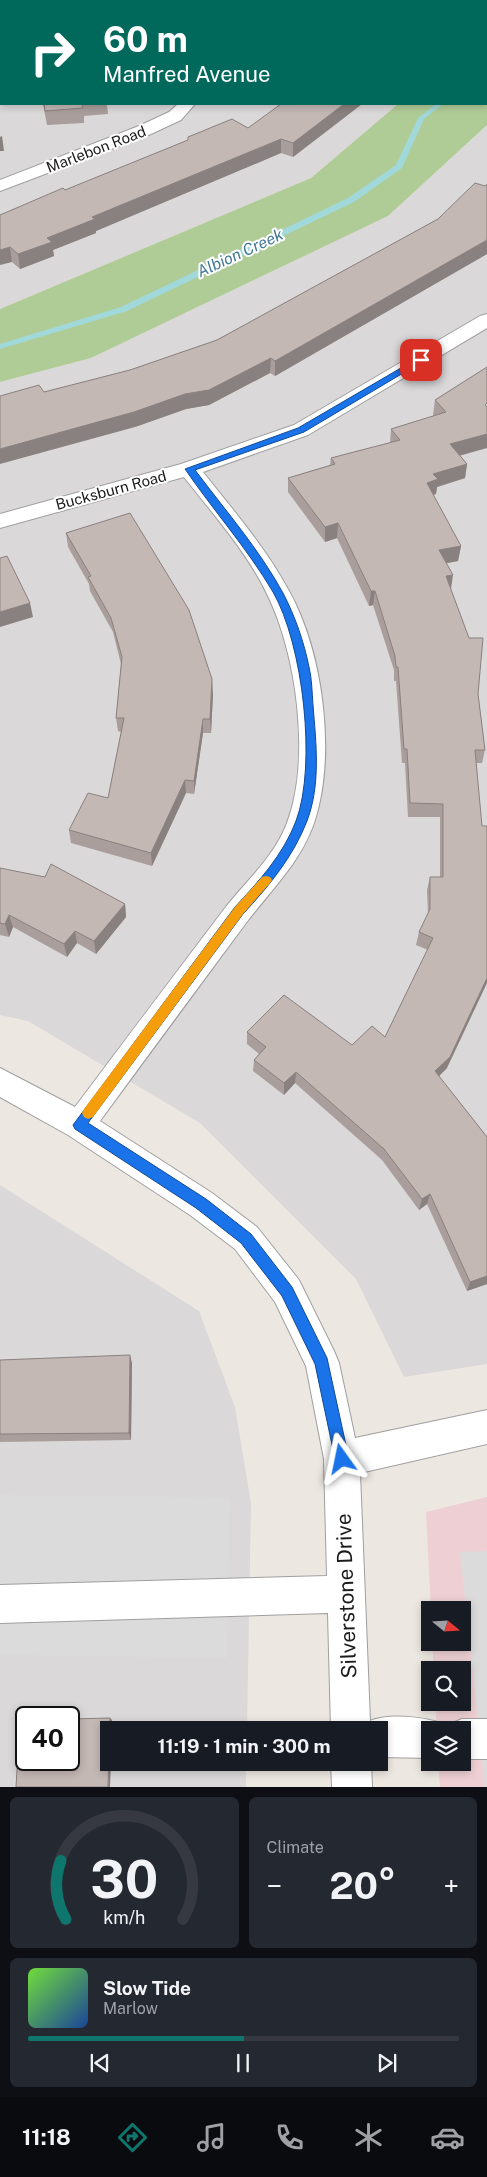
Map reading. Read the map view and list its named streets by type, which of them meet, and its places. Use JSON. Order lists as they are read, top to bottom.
{
  "streets": {
    "street": ["Marlebon Road", "Bucksburn Road", "Silverstone Drive"]
  },
  "water": ["Albion Creek"],
  "north": "right",
  "page": {
    "turn": ["60 m", "Manfred Avenue"],
    "limit": "40",
    "trip": "11:19 · 1 min · 300 m",
    "tile": "Climate",
    "heat": ["−", "20°", "+"],
    "song": ["Slow Tide", "Marlow"],
    "tabs": "11:18",
    "gauge": ["30", "km/h"]
  }
}
